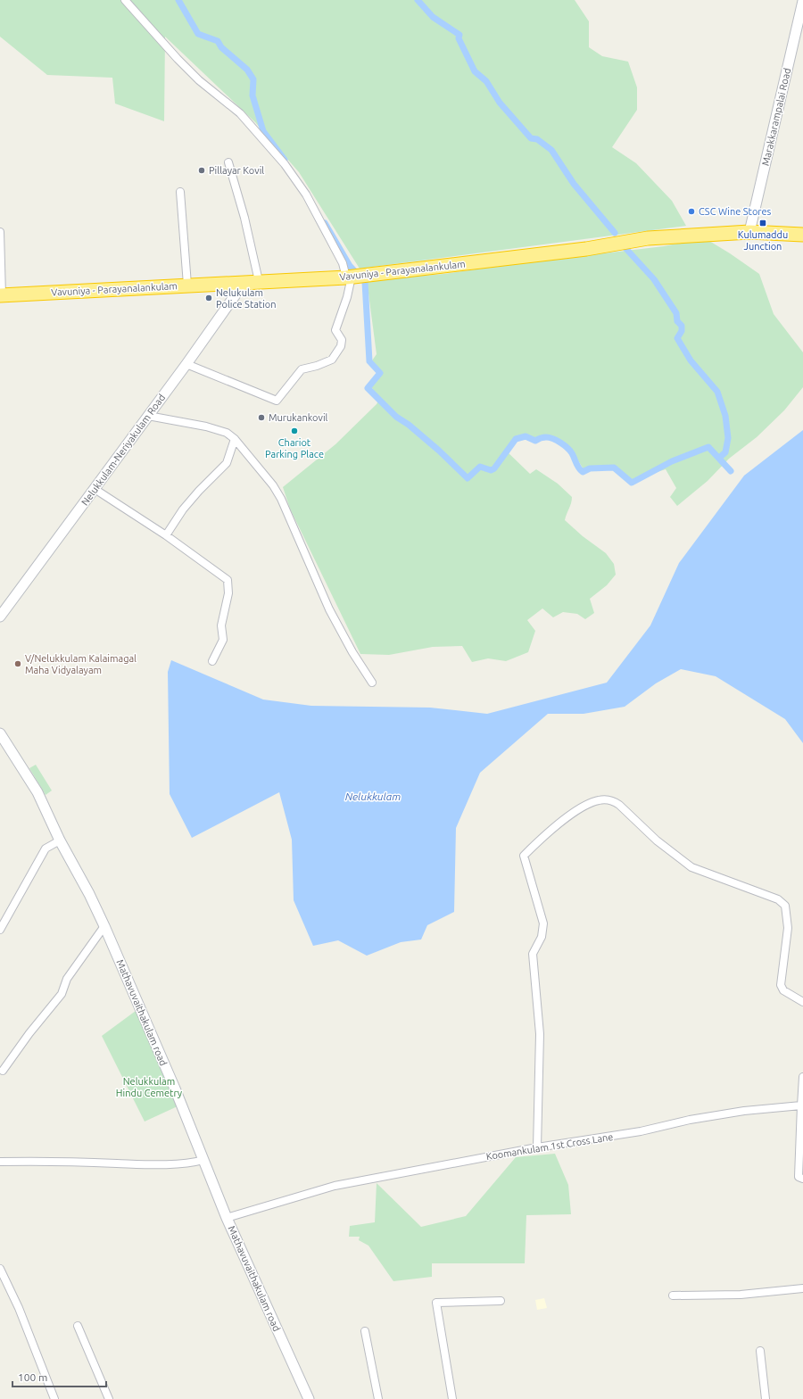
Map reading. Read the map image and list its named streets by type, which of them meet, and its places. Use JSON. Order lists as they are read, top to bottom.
{
  "streets": {
    "highway": ["Vavuniya - Parayanalankulam"],
    "street": [
      "Marakkarampalai Road",
      "Nelukkulam-Neriyakulam Road",
      "Mathavuvaithakulam road",
      "Koomankulam 1st Cross Lane"
    ]
  },
  "crossings": [
    ["Marakkarampalai Road", "Vavuniya - Parayanalankulam"],
    ["Vavuniya - Parayanalankulam", "Nelukkulam-Neriyakulam Road"],
    ["Mathavuvaithakulam road", "Koomankulam 1st Cross Lane"]
  ],
  "water": ["Nelukkulam"],
  "parks": ["Nelukkulam Hindu Cemetry"],
  "places": {
    "other": [
      "Pillayar Kovil",
      "CSC Wine Stores",
      "Nelukulam Police Station",
      "Murukankovil",
      "Chariot Parking Place",
      "V/Nelukkulam Kalaimagal Maha Vidyalayam"
    ],
    "transit": ["Kulumaddu Junction"]
  },
  "scale_bar": "100 m"
}
